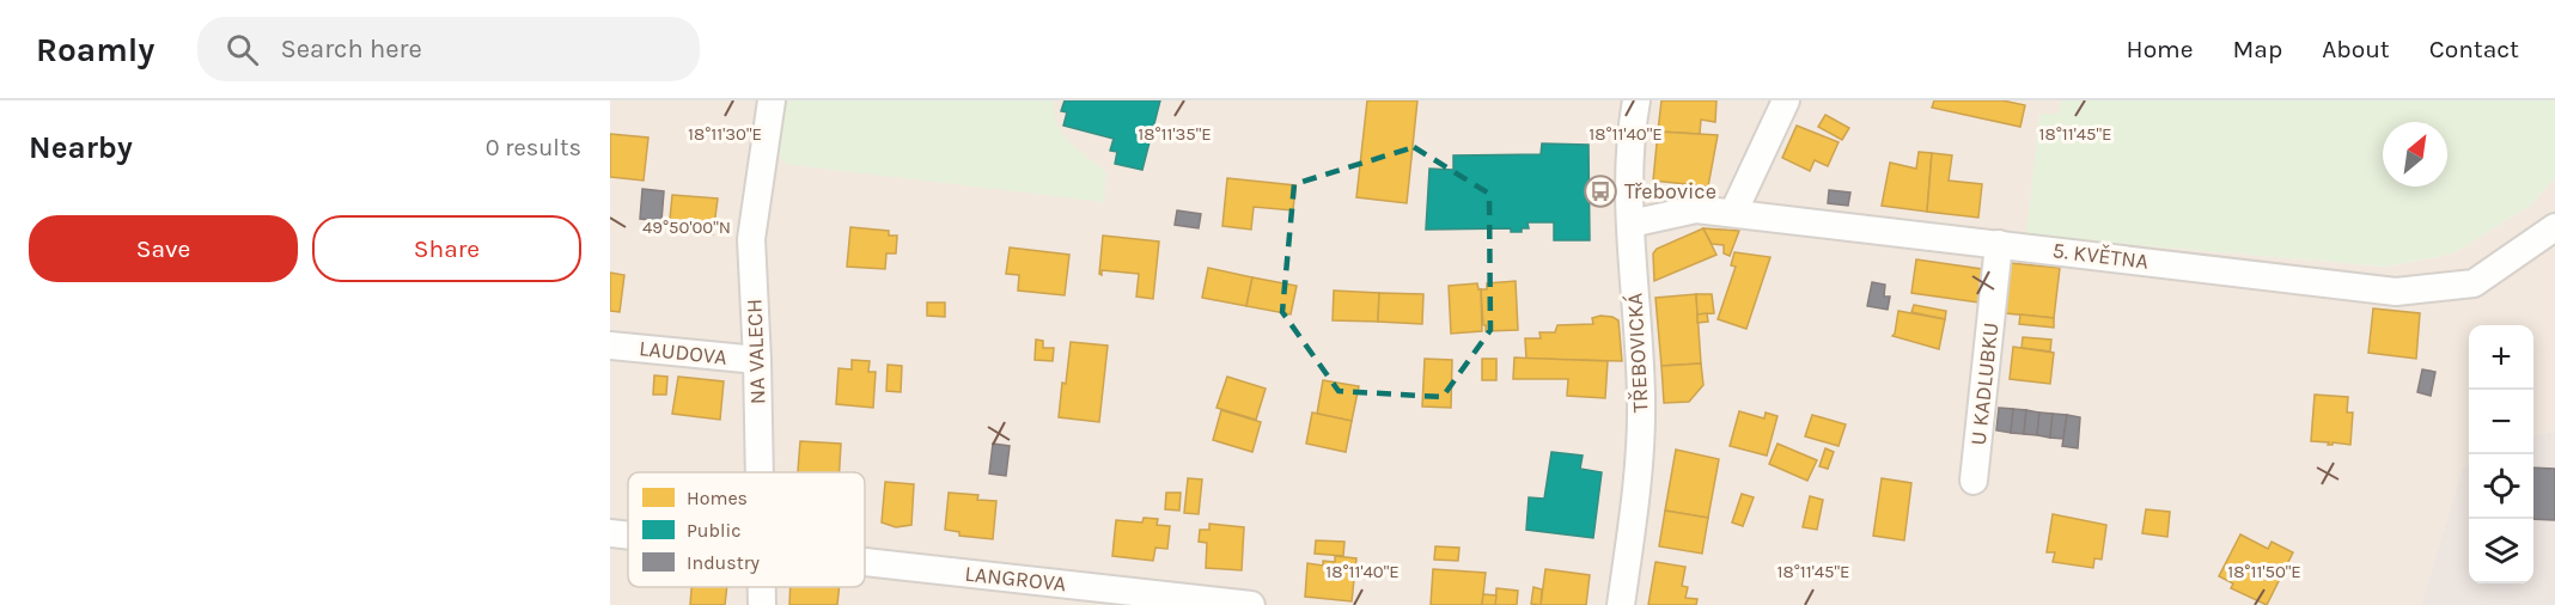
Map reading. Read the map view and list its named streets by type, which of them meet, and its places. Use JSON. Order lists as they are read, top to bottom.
{
  "streets": {
    "street": [
      "5. KVĚTNA",
      "NA VALECH",
      "LAUDOVA",
      "TŘEBOVICKÁ",
      "U KADLUBKU",
      "LANGROVA"
    ]
  },
  "crossings": [
    ["5. KVĚTNA", "TŘEBOVICKÁ"],
    ["5. KVĚTNA", "U KADLUBKU"],
    ["NA VALECH", "LAUDOVA"]
  ],
  "places": {
    "bus stop": ["Třebovice"]
  },
  "legend": ["Homes", "Public", "Industry"],
  "north": "top right",
  "page": {
    "header": "Roamly",
    "search": "Search here",
    "nav": [
      "Home",
      "Map",
      "About",
      "Contact"
    ],
    "heading": ["Nearby", "0 results"],
    "buttons": ["Save", "Share"],
    "map_buttons": ["+", "−"]
  },
  "coordinates": [
    "18°11'30\"E",
    "18°11'35\"E",
    "18°11'40\"E",
    "18°11'45\"E",
    "49°50'00\"N",
    "18°11'50\"E"
  ]
}
